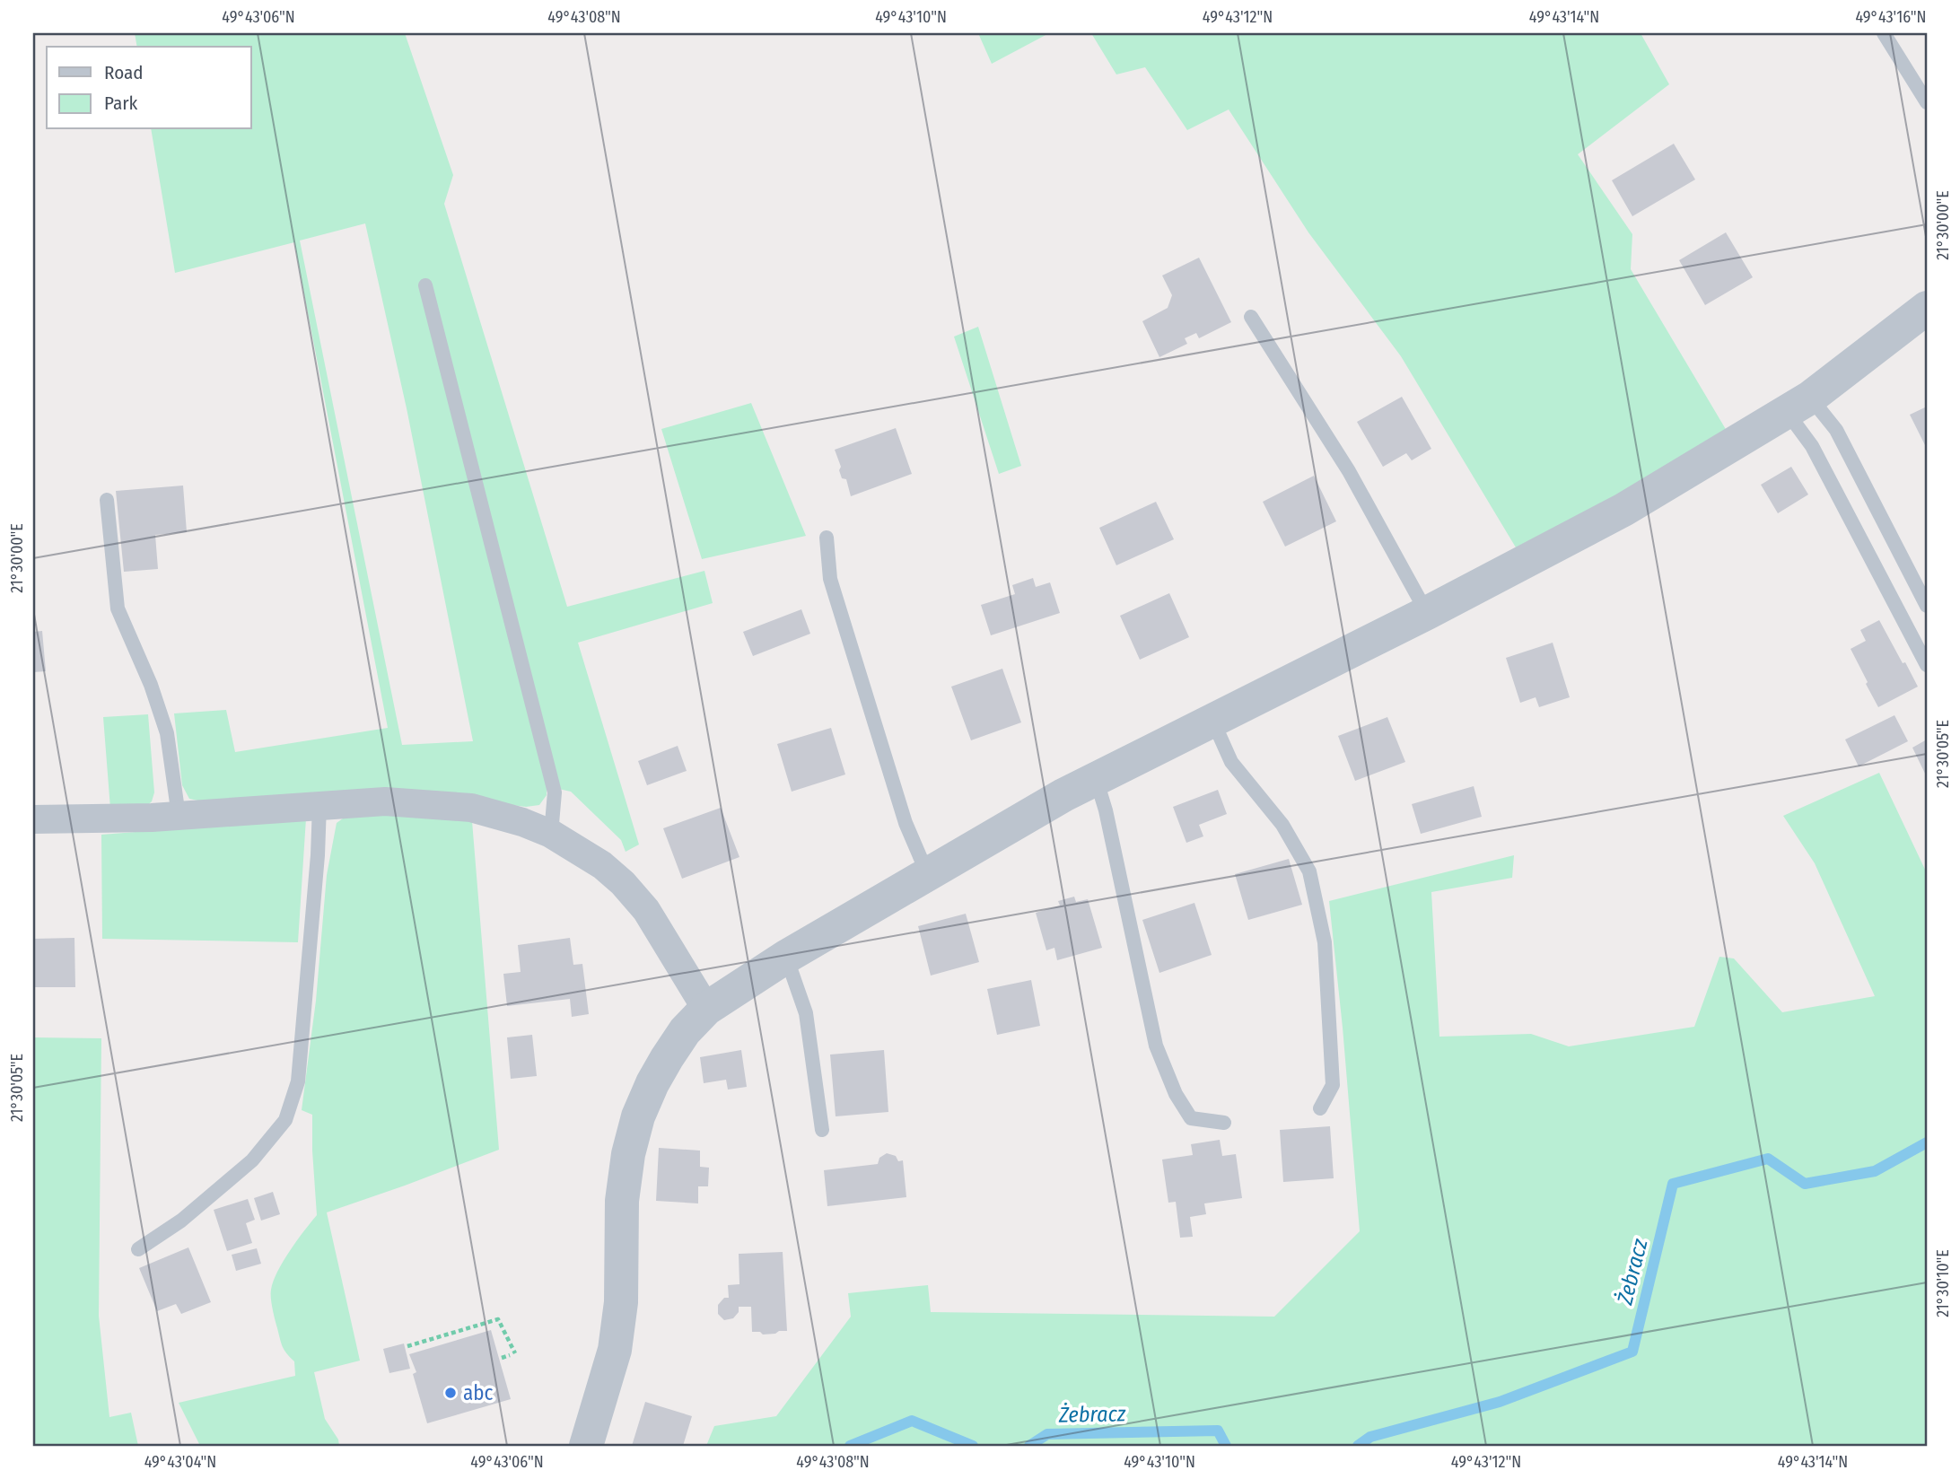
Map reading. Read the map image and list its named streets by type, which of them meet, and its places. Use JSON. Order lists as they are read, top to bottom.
{
  "water": ["Żebracz"],
  "places": ["abc"],
  "legend": ["Road", "Park"],
  "coordinates": [
    "49°43'06\"N",
    "49°43'08\"N",
    "49°43'10\"N",
    "49°43'12\"N",
    "49°43'14\"N",
    "49°43'16\"N",
    "21°30'00\"E",
    "21°30'05\"E",
    "21°30'10\"E",
    "49°43'04\"N"
  ]
}
